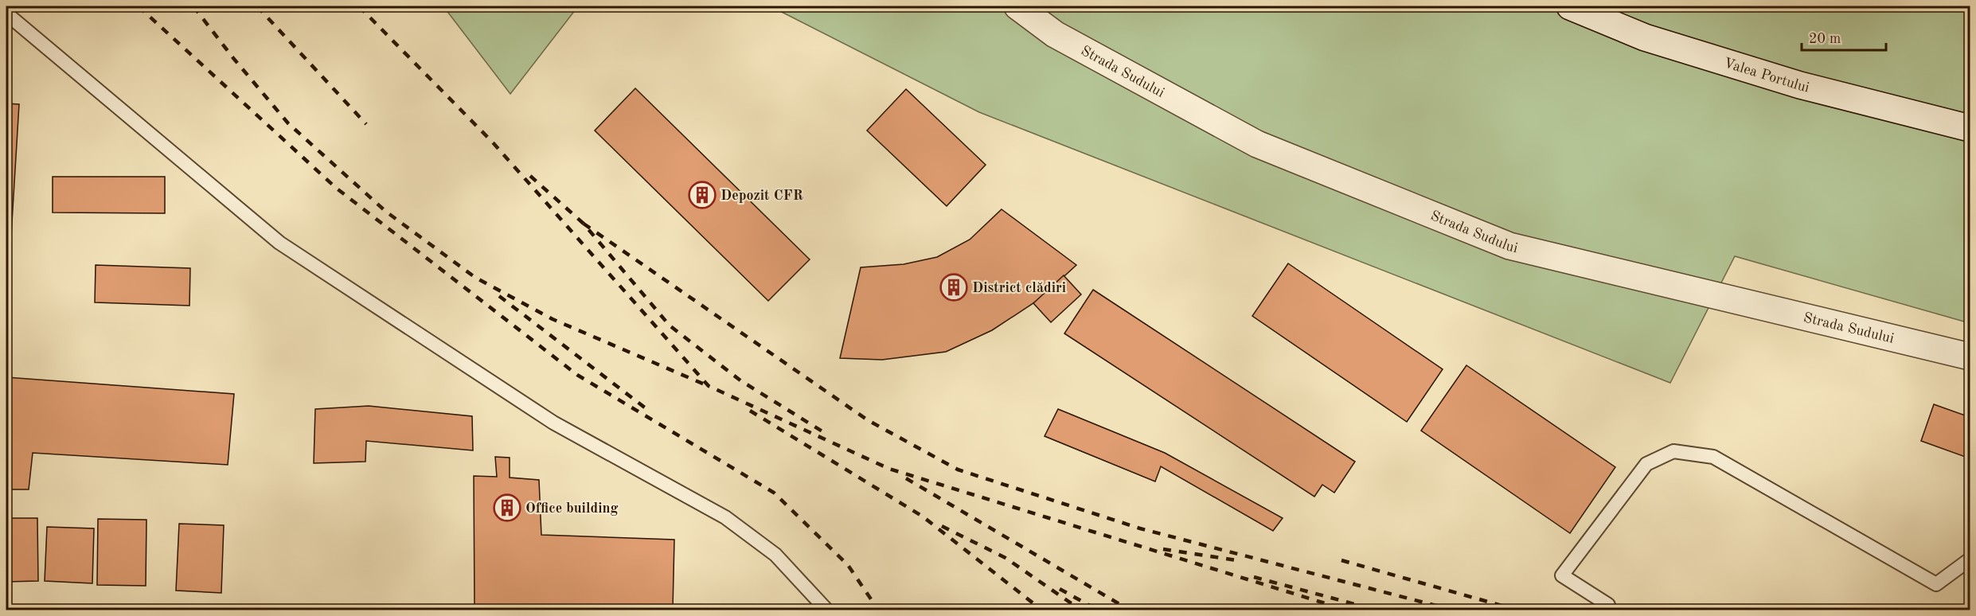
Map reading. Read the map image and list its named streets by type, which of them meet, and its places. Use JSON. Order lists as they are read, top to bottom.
{
  "streets": {
    "street": ["Strada Sudului", "Valea Portului"]
  },
  "places": {
    "building": ["Depozit CFR", "District clădiri", "Office building"]
  },
  "scale_bar": "20 m"
}
